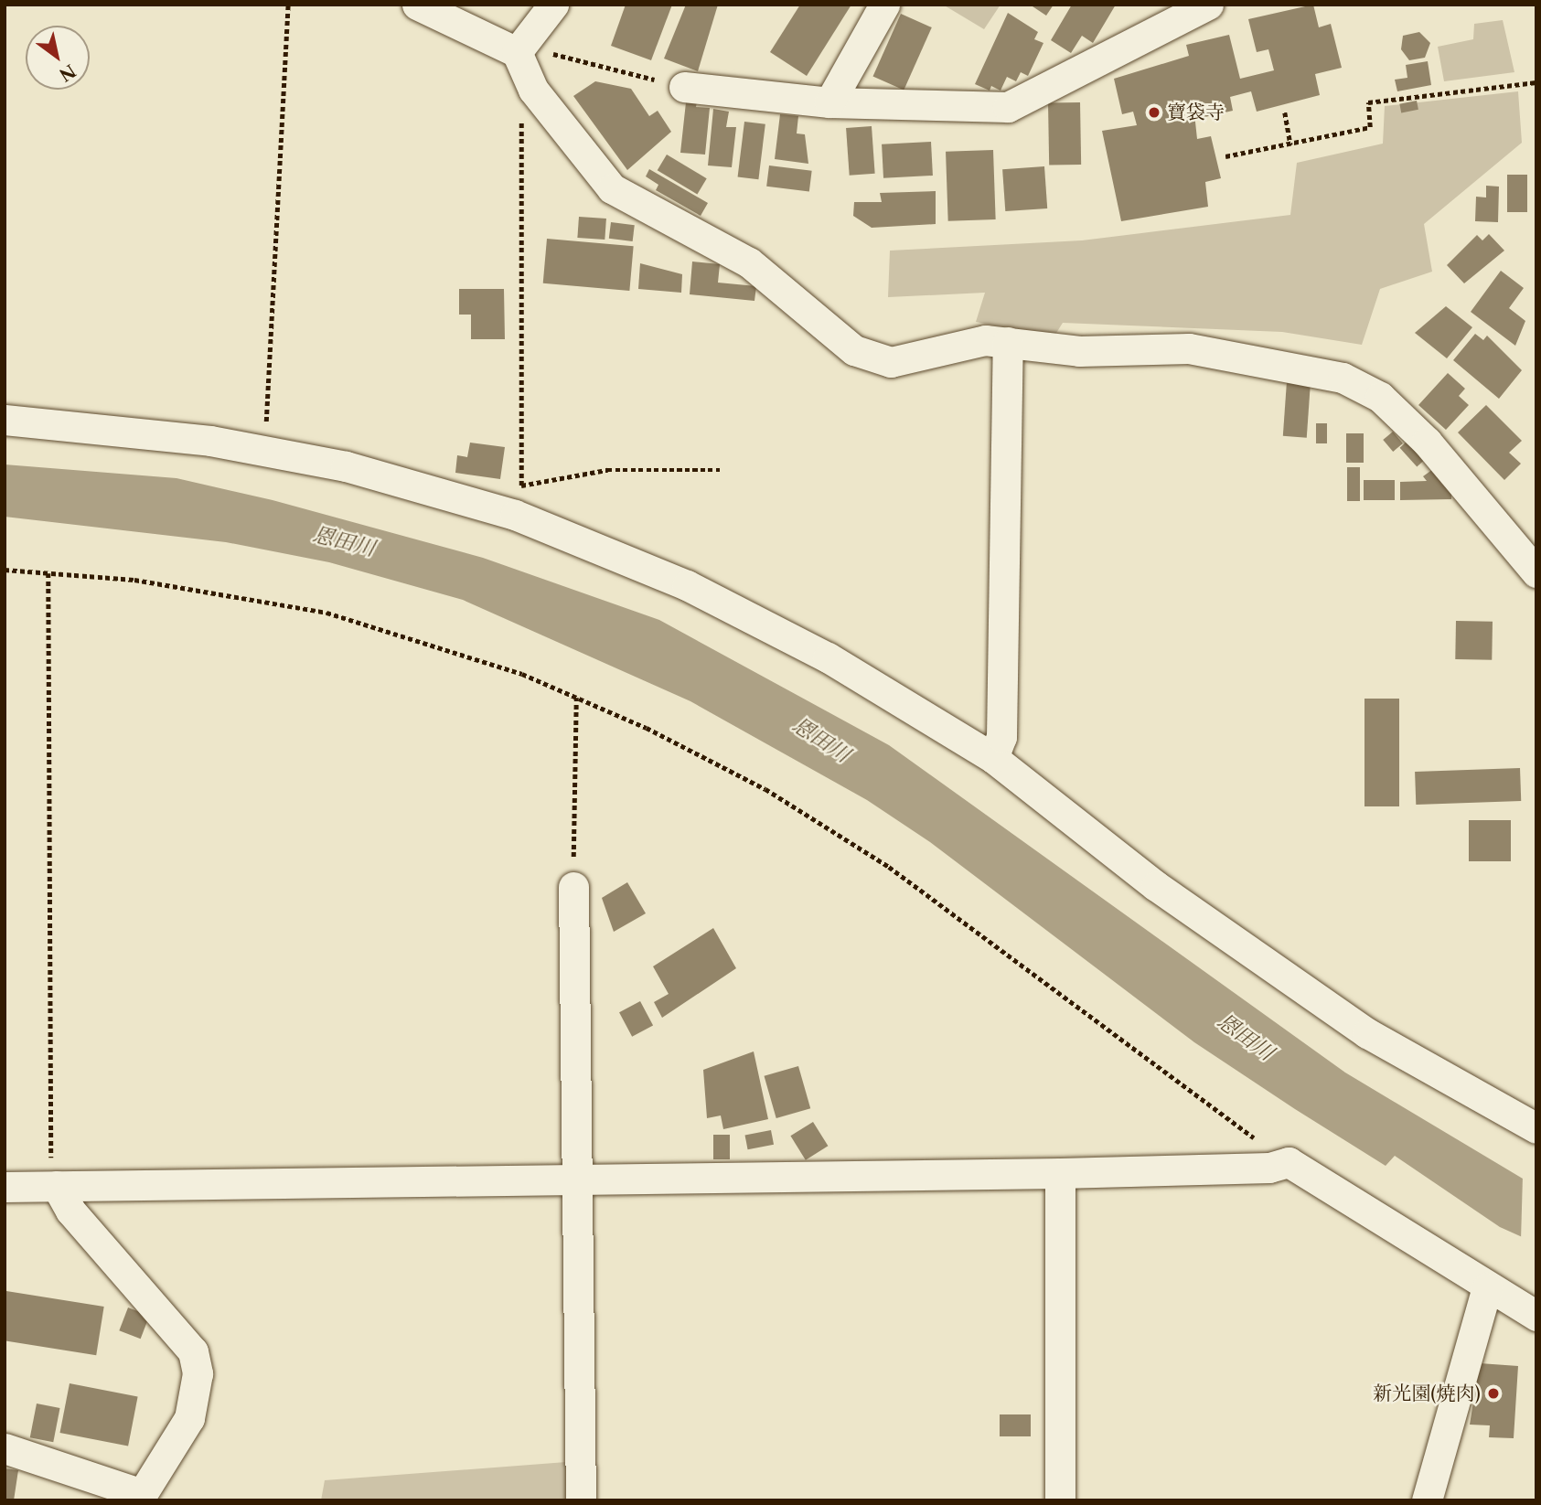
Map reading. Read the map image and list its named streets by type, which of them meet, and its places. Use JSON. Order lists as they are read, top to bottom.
{
  "water": ["恩田川"],
  "places": ["寶袋寺", "新光園(焼肉)"],
  "north": "bottom right"
}
